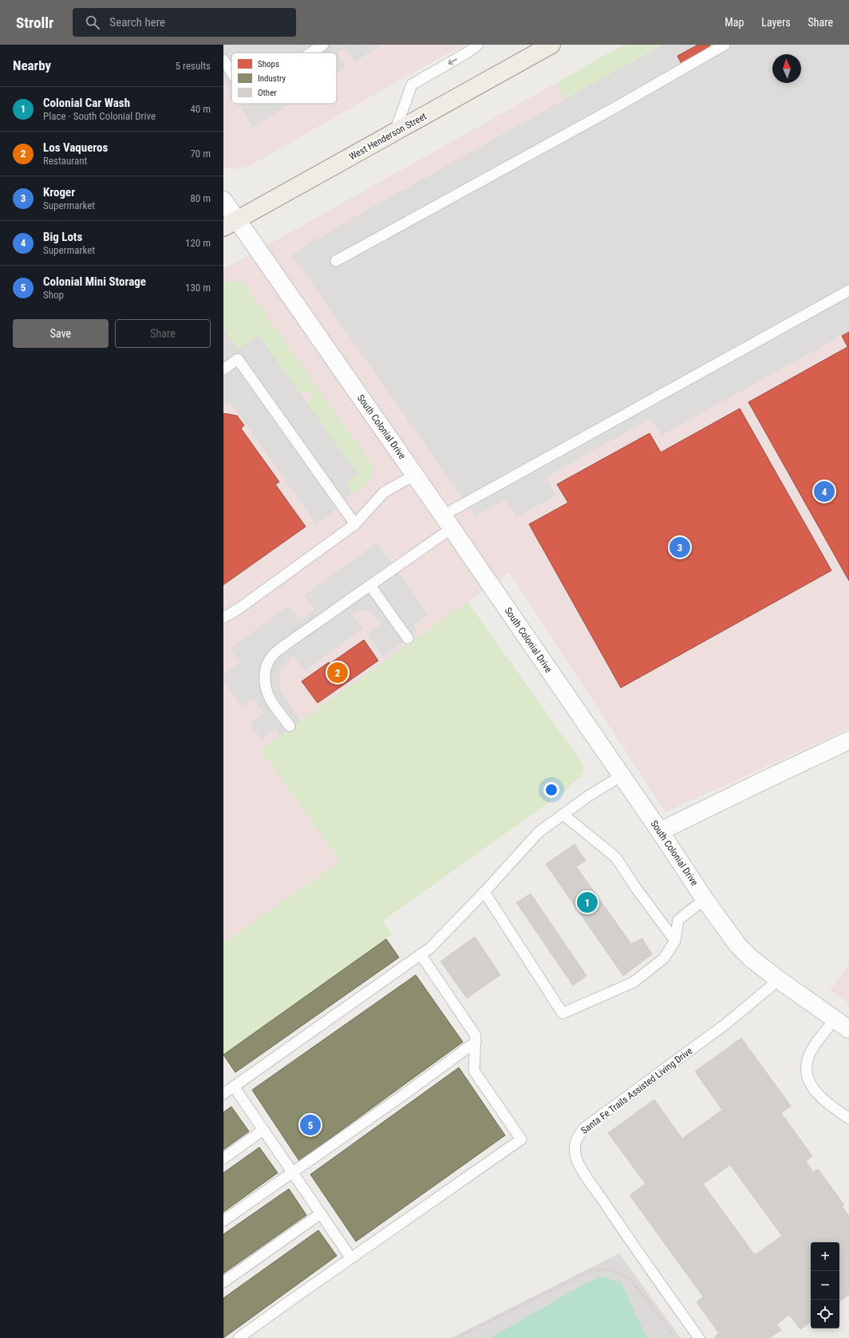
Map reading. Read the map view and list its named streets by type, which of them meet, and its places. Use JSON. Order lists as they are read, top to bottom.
{
  "streets": {
    "main road": ["West Henderson Street"],
    "street": ["South Colonial Drive"],
    "lane": ["Santa Fe Trails Assisted Living Drive"]
  },
  "crossings": [
    ["West Henderson Street", "South Colonial Drive"],
    ["South Colonial Drive", "Santa Fe Trails Assisted Living Drive"]
  ],
  "legend": ["Shops", "Industry", "Other"],
  "north": "top",
  "page": {
    "header": "Strollr",
    "search": "Search here",
    "nav": ["Map", "Layers", "Share"],
    "heading": ["Nearby", "5 results"],
    "list": [
      {
        "mark": "1",
        "name": "Colonial Car Wash",
        "note": "Place · South Colonial Drive",
        "value": "40 m"
      },
      {
        "mark": "2",
        "name": "Los Vaqueros",
        "note": "Restaurant",
        "value": "70 m"
      },
      {
        "mark": "3",
        "name": "Kroger",
        "note": "Supermarket",
        "value": "80 m"
      },
      {
        "mark": "4",
        "name": "Big Lots",
        "note": "Supermarket",
        "value": "120 m"
      },
      {
        "mark": "5",
        "name": "Colonial Mini Storage",
        "note": "Shop",
        "value": "130 m"
      }
    ],
    "buttons": ["Save", "Share"],
    "pins": [
      "4",
      "3",
      "2",
      "1",
      "5"
    ],
    "map_buttons": ["+", "−"]
  }
}
